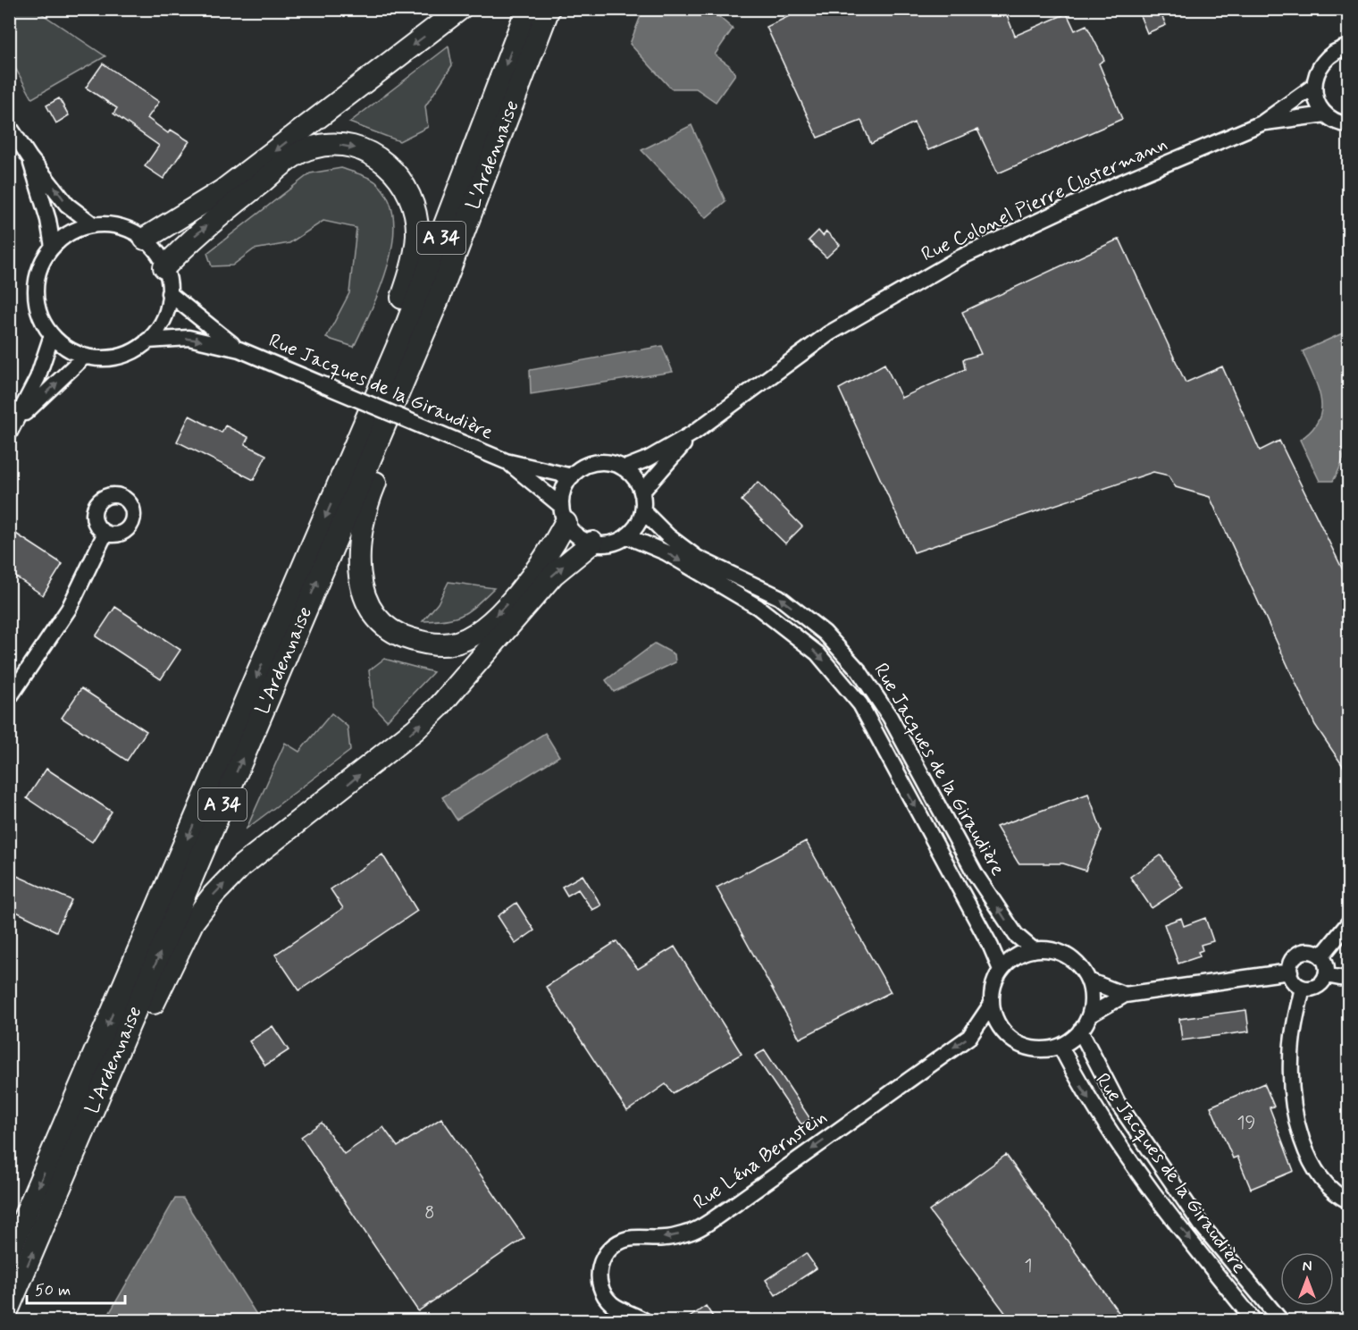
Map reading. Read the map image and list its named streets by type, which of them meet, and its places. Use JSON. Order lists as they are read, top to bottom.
{
  "streets": {
    "highway": ["L'Ardennaise", "A 34"],
    "street": ["Rue Colonel Pierre Clostermann", "Rue Jacques de la Giraudière", "Rue Léna Bernstein"]
  },
  "crossings": [
    ["Rue Colonel Pierre Clostermann", "Rue Jacques de la Giraudière"],
    ["Rue Jacques de la Giraudière", "Rue Léna Bernstein"]
  ],
  "one_way": ["Rue Léna Bernstein"],
  "house_numbers": ["19", "8", "1"],
  "scale_bar": "50 m",
  "north": "top"
}
